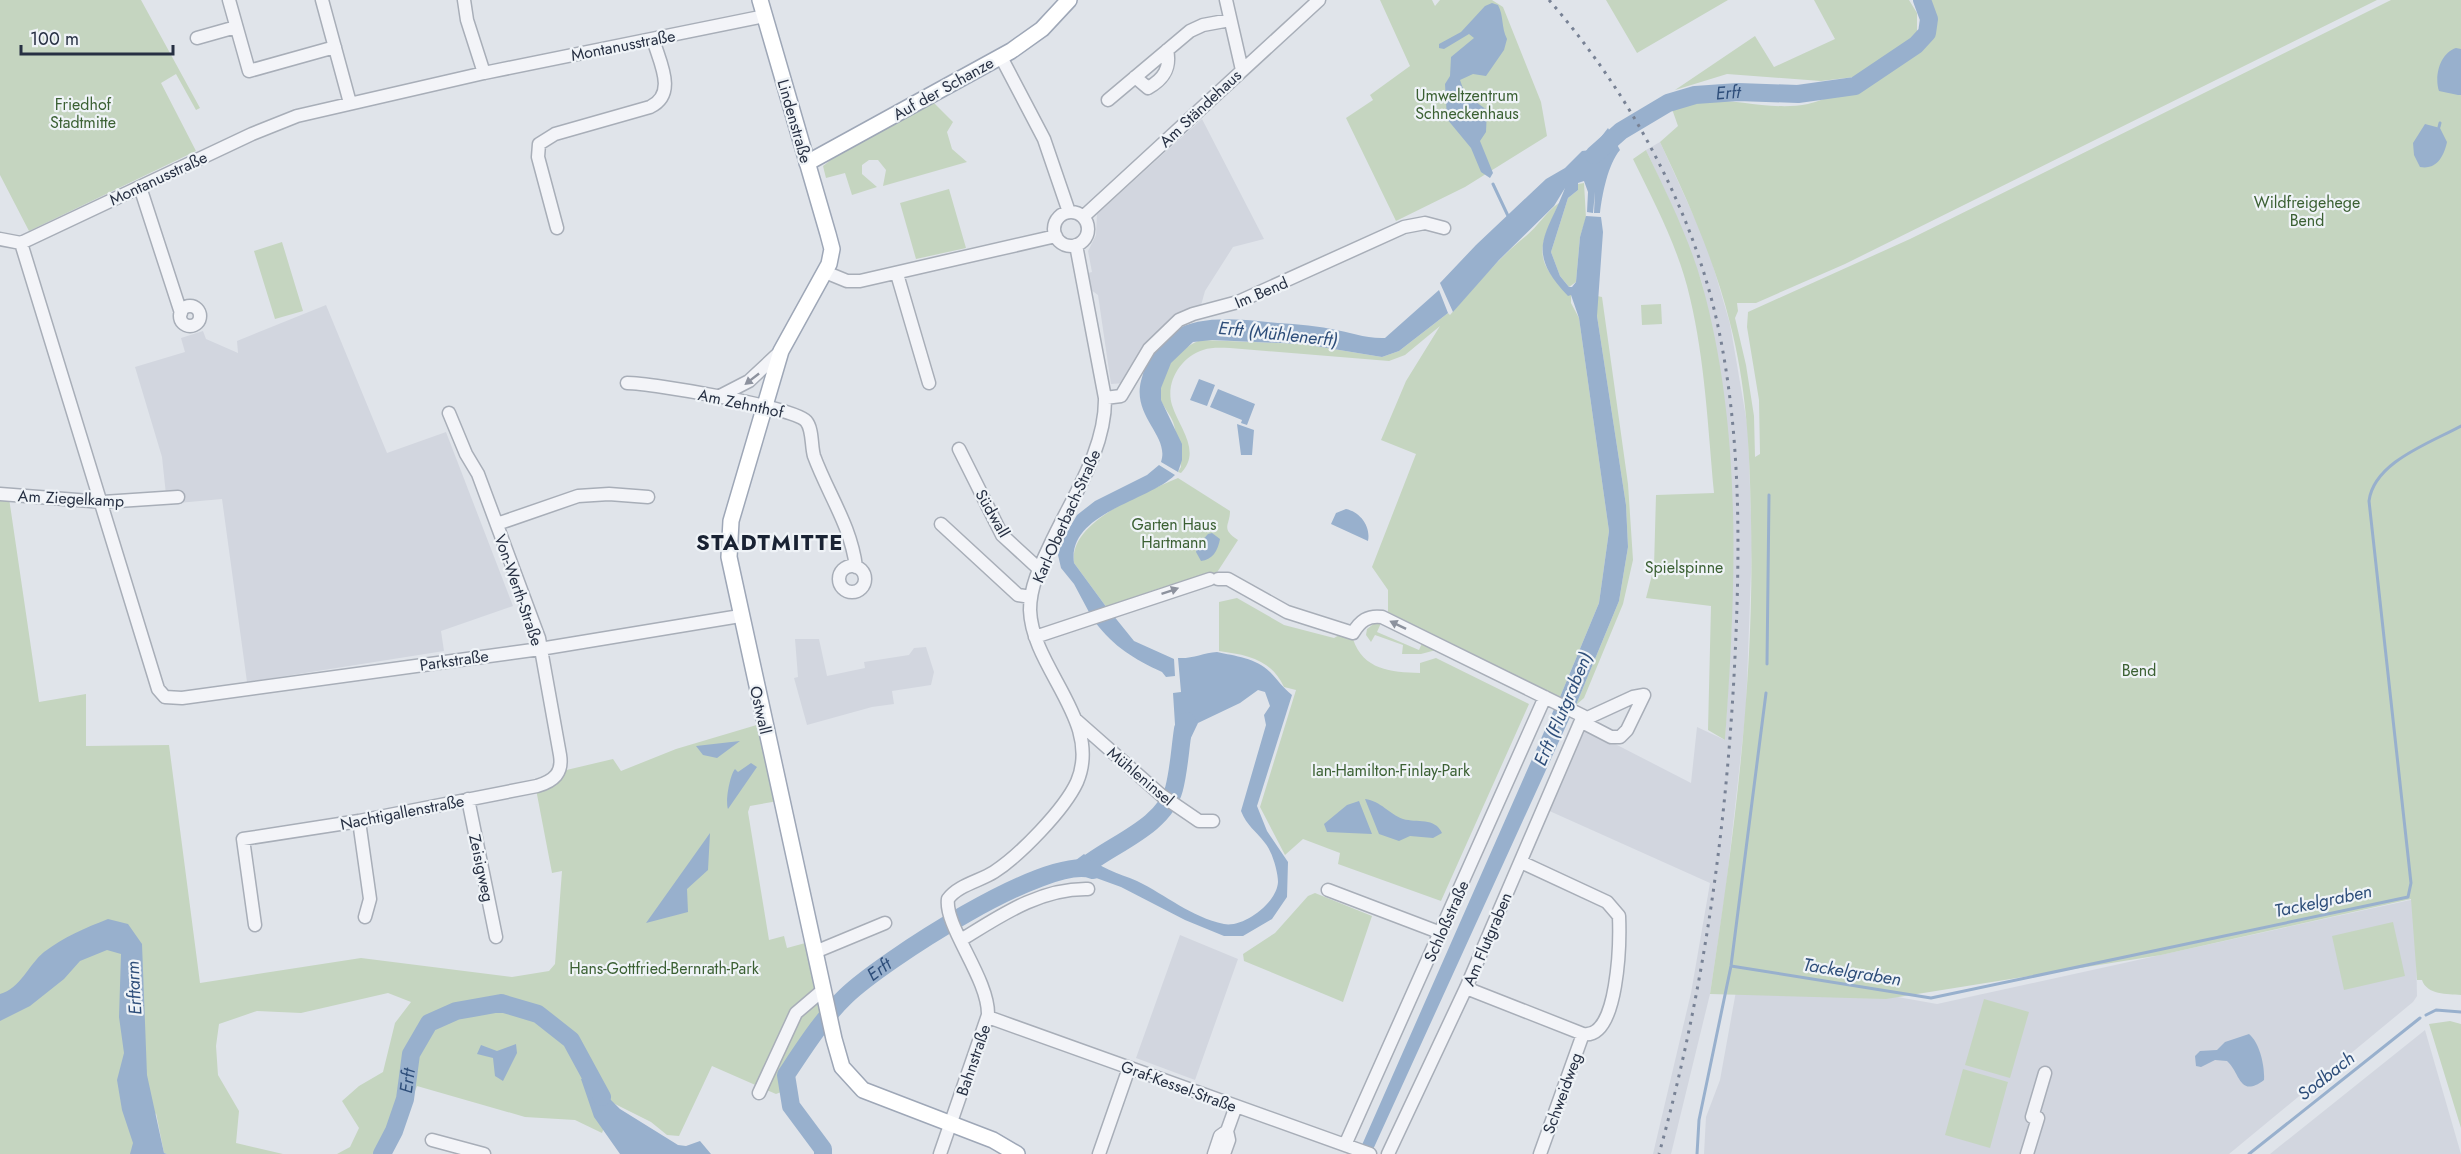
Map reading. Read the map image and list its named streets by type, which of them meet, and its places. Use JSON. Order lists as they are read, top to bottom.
{
  "streets": {
    "main road": ["Auf der Schanze", "Lindenstraße", "Ostwall"],
    "street": [
      "Montanusstraße",
      "Am Ständehaus",
      "Im Bend",
      "Am Zehnthof",
      "Am Ziegelkamp",
      "Südwall",
      "Karl-Oberbach-Straße",
      "Von-Werth-Straße",
      "Parkstraße",
      "Mühleninsel",
      "Nachtigallenstraße",
      "Zeisigweg",
      "Schloßstraße",
      "Am Flutgraben",
      "Bahnstraße",
      "Graf-Kessel-Straße",
      "Schweidweg"
    ]
  },
  "crossings": [
    ["Montanusstraße", "Lindenstraße"],
    ["Auf der Schanze", "Lindenstraße"],
    ["Am Ständehaus", "Karl-Oberbach-Straße"],
    ["Lindenstraße", "Ostwall"],
    ["Im Bend", "Karl-Oberbach-Straße"],
    ["Am Zehnthof", "Ostwall"],
    ["Am Ziegelkamp", "Parkstraße"],
    ["Südwall", "Karl-Oberbach-Straße"],
    ["Karl-Oberbach-Straße", "Mühleninsel"],
    ["Karl-Oberbach-Straße", "Bahnstraße"],
    ["Von-Werth-Straße", "Parkstraße"],
    ["Von-Werth-Straße", "Nachtigallenstraße"],
    ["Parkstraße", "Ostwall"],
    ["Ostwall", "Bahnstraße"],
    ["Nachtigallenstraße", "Zeisigweg"],
    ["Schloßstraße", "Graf-Kessel-Straße"],
    ["Am Flutgraben", "Schweidweg"],
    ["Bahnstraße", "Graf-Kessel-Straße"]
  ],
  "districts": ["STADTMITTE"],
  "water": [
    "Erft",
    "Erft (Mühlenerft)",
    "Erft (Flutgraben)",
    "Tackelgraben",
    "Erftarm",
    "Sodbach"
  ],
  "parks": [
    "Umweltzentrum Schneckenhaus",
    "Friedhof Stadtmitte",
    "Wildfreigehege Bend",
    "Garten Haus Hartmann",
    "Spielspinne",
    "Bend",
    "Ian-Hamilton-Finlay-Park",
    "Hans-Gottfried-Bernrath-Park"
  ],
  "scale_bar": "100 m"
}
